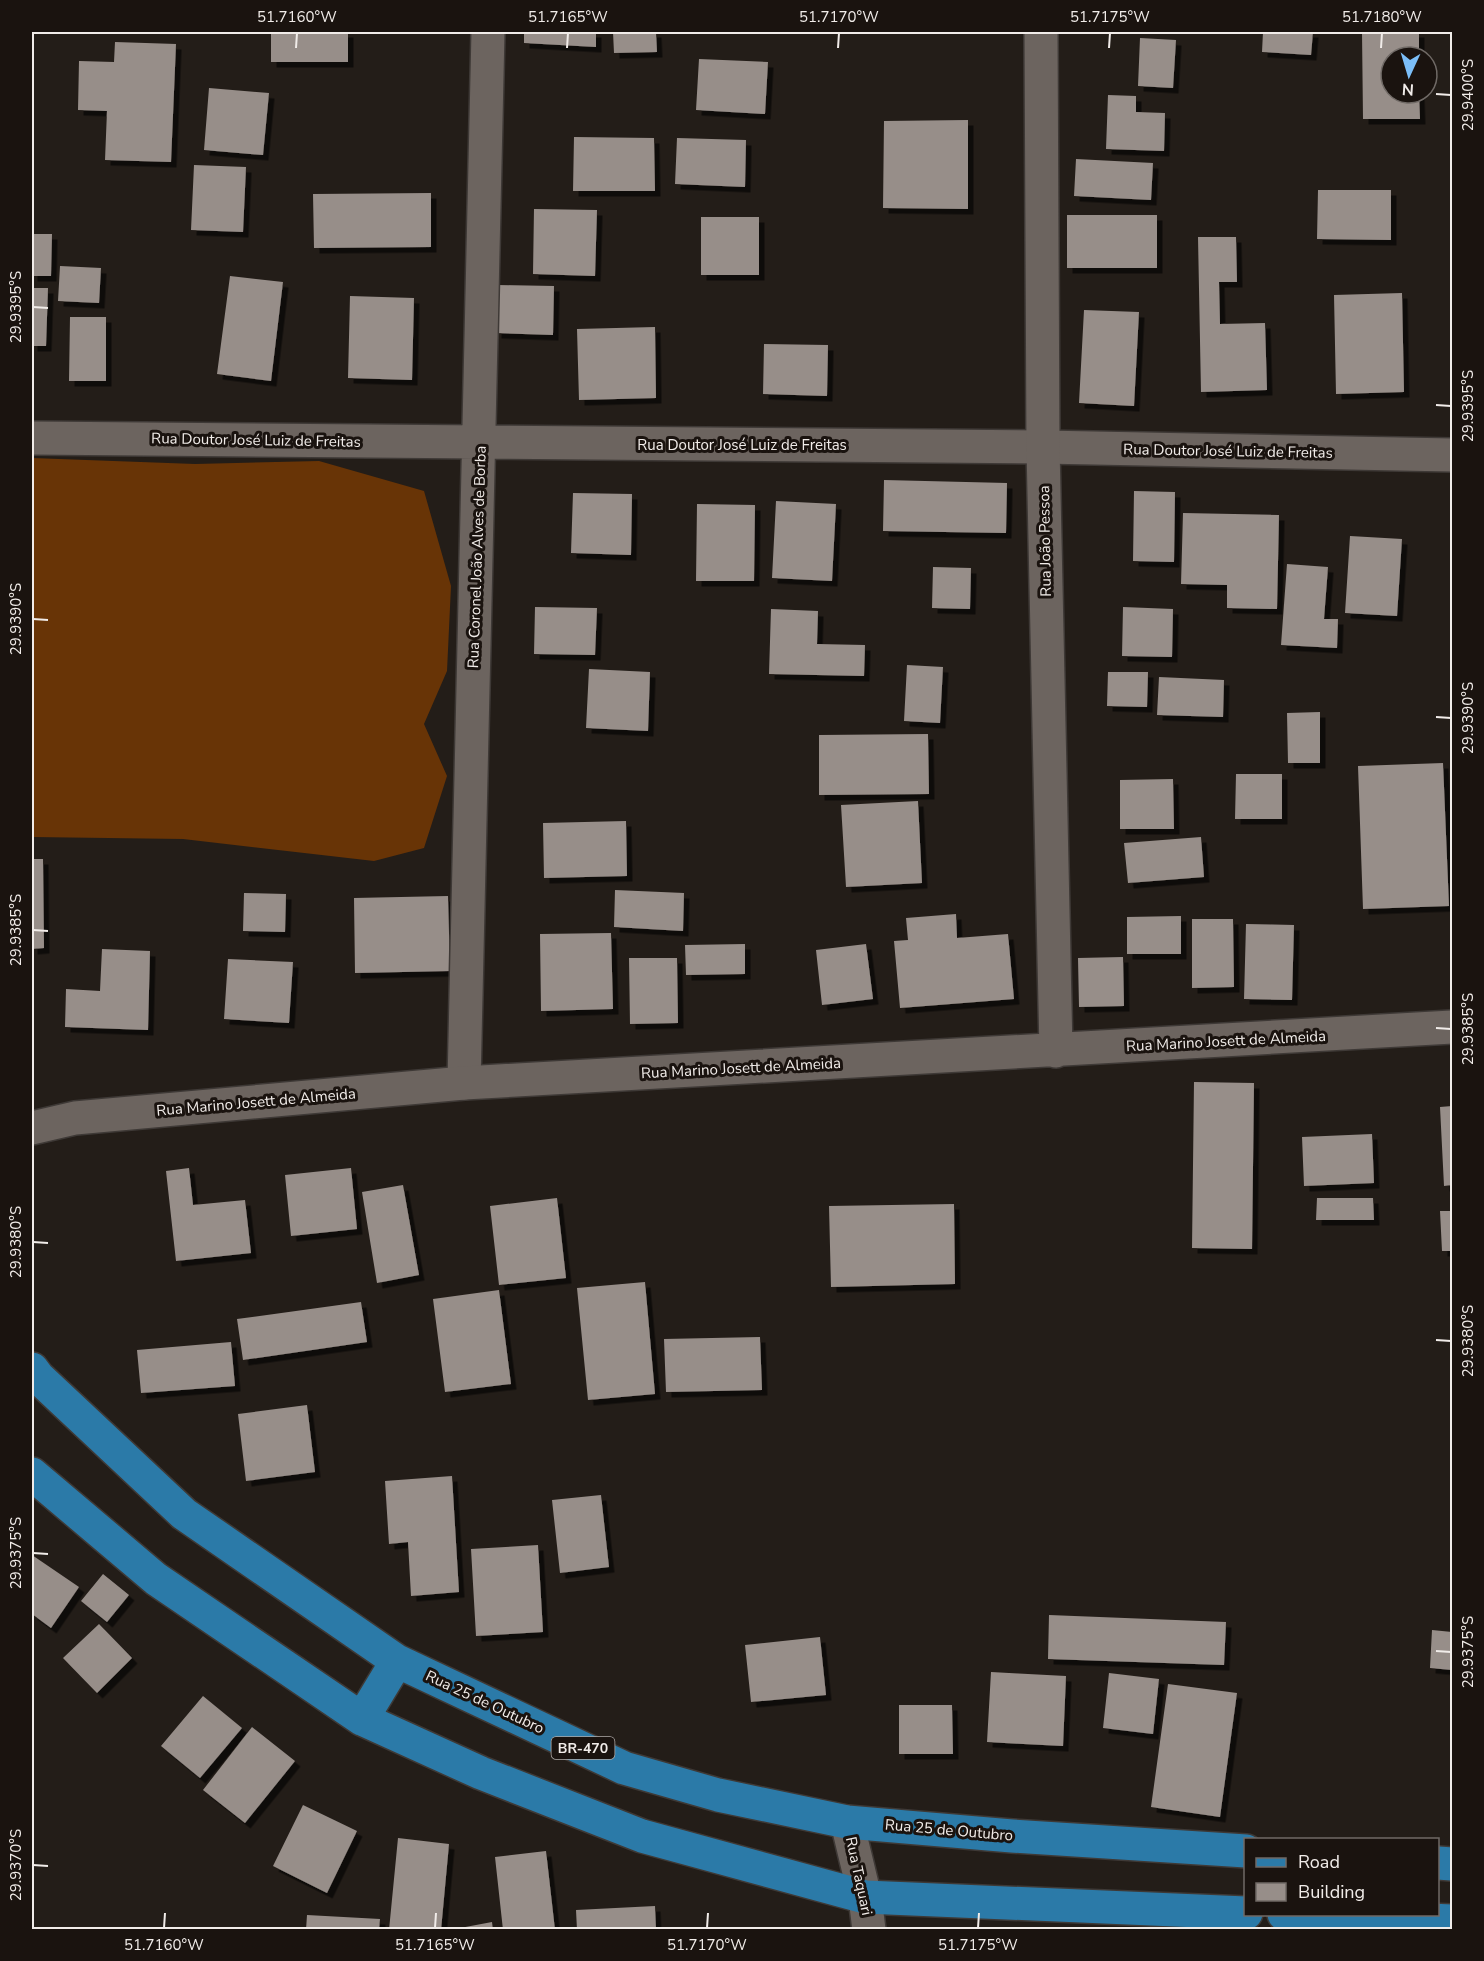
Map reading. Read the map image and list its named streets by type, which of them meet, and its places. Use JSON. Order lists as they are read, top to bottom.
{
  "streets": {
    "main road": ["Rua 25 de Outubro", "BR-470"],
    "street": [
      "Rua Doutor José Luiz de Freitas",
      "Rua João Pessoa",
      "Rua Coronel João Alves de Borba",
      "Rua Marino Josett de Almeida",
      "Rua Taquari"
    ]
  },
  "crossings": [
    ["Rua Doutor José Luiz de Freitas", "Rua João Pessoa"],
    ["Rua Doutor José Luiz de Freitas", "Rua Coronel João Alves de Borba"],
    ["Rua João Pessoa", "Rua Marino Josett de Almeida"],
    ["Rua Coronel João Alves de Borba", "Rua Marino Josett de Almeida"],
    ["Rua 25 de Outubro", "Rua Taquari"]
  ],
  "legend": ["Road", "Building"],
  "north": "bottom",
  "coordinates": [
    "51.7160°W",
    "51.7165°W",
    "51.7170°W",
    "51.7175°W",
    "51.7180°W",
    "29.9400°S",
    "29.9395°S",
    "29.9390°S",
    "29.9385°S",
    "29.9380°S",
    "29.9375°S",
    "29.9370°S"
  ]
}
